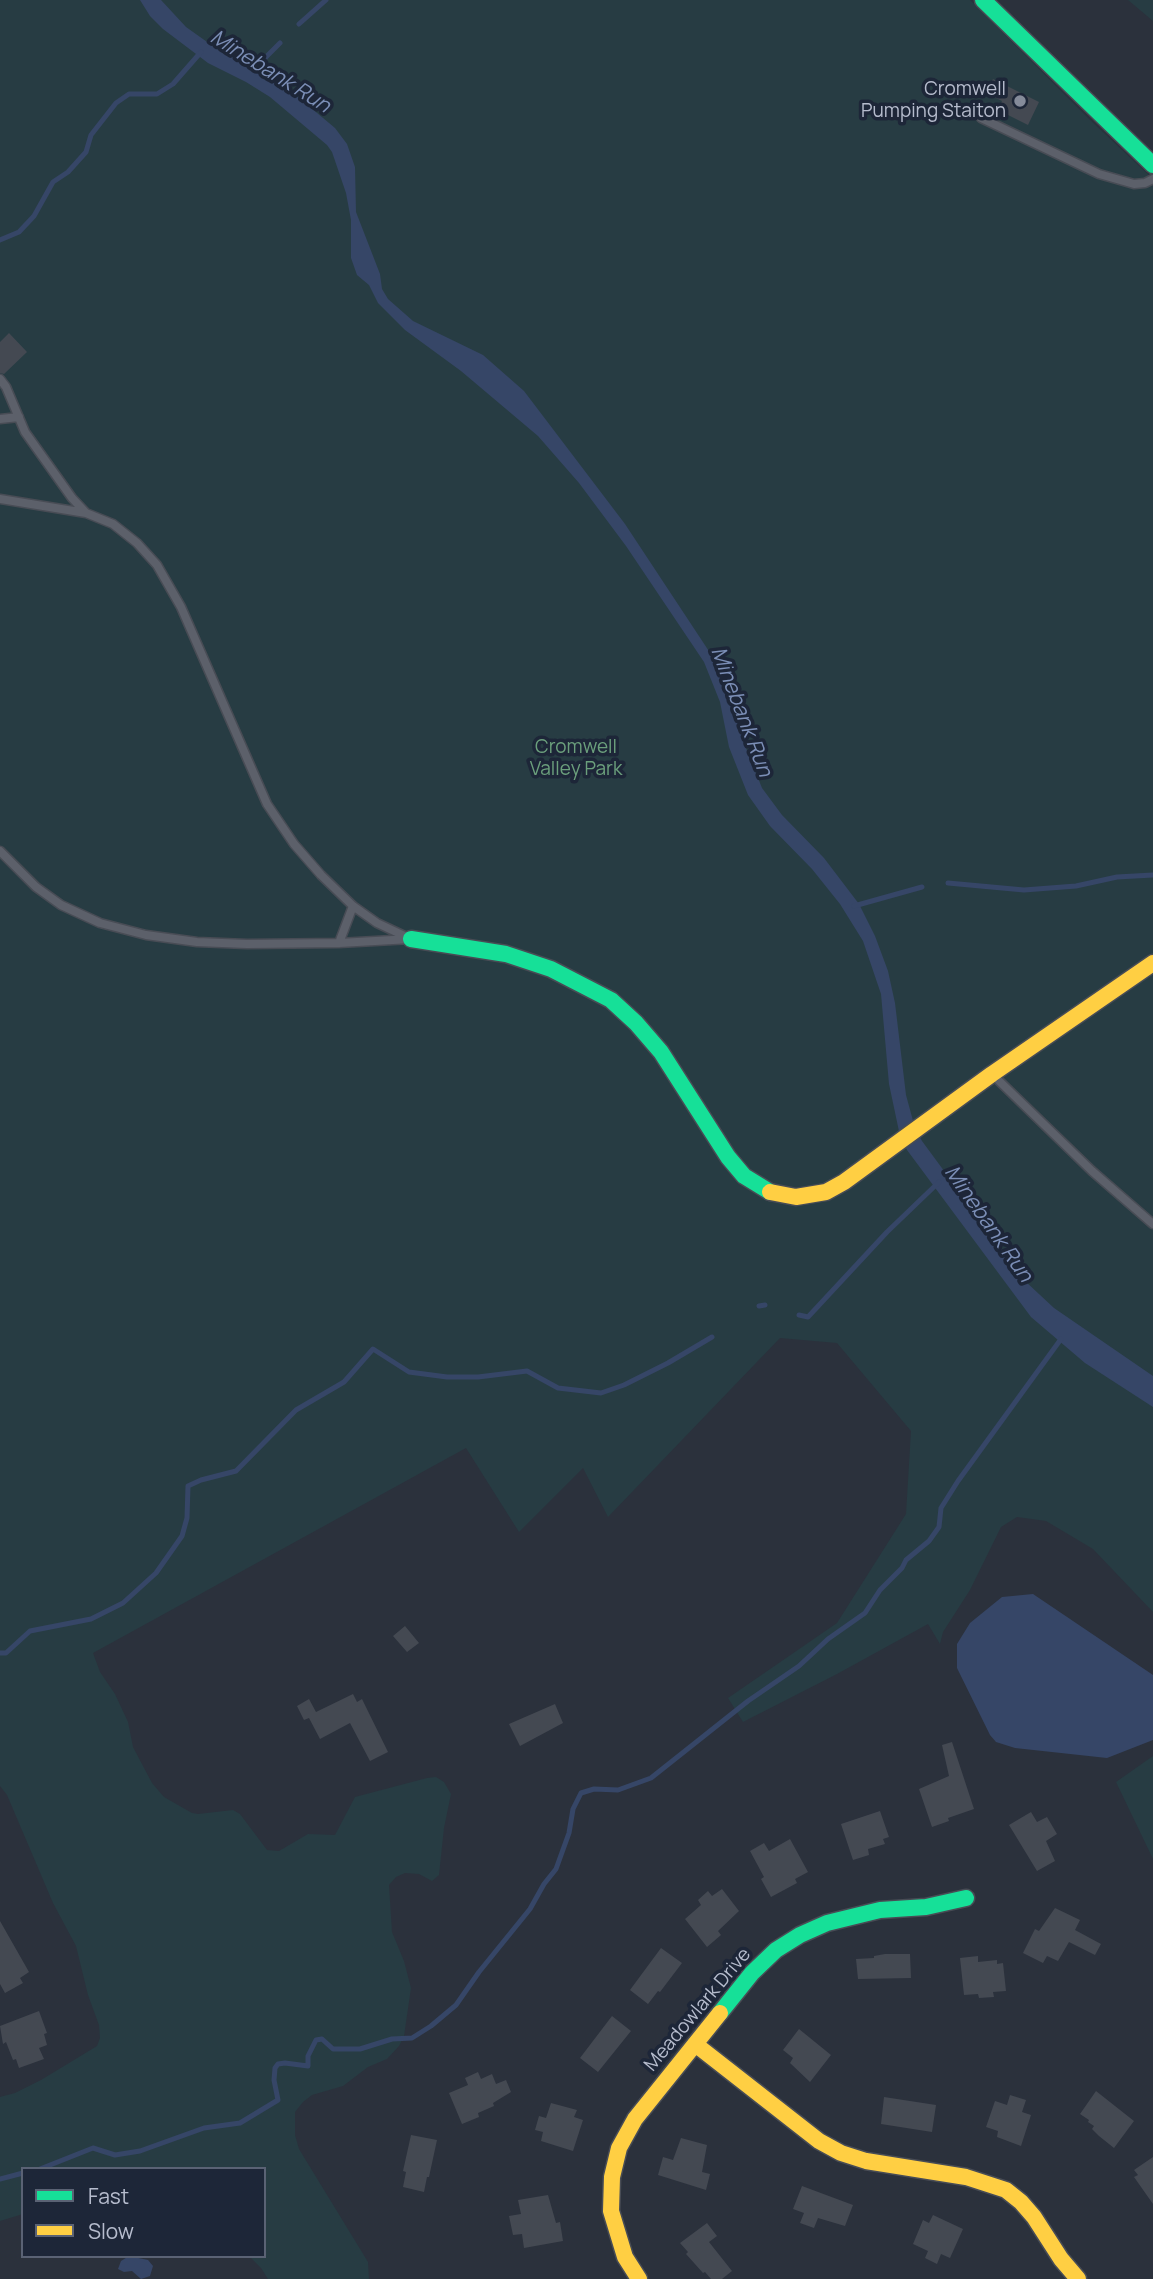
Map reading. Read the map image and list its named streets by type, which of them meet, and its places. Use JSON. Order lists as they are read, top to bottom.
{
  "streets": {
    "street": ["Meadowlark Drive"]
  },
  "water": ["Minebank Run"],
  "parks": ["Cromwell Valley Park"],
  "places": ["Cromwell Pumping Staiton"],
  "legend": ["Fast", "Slow"]
}
